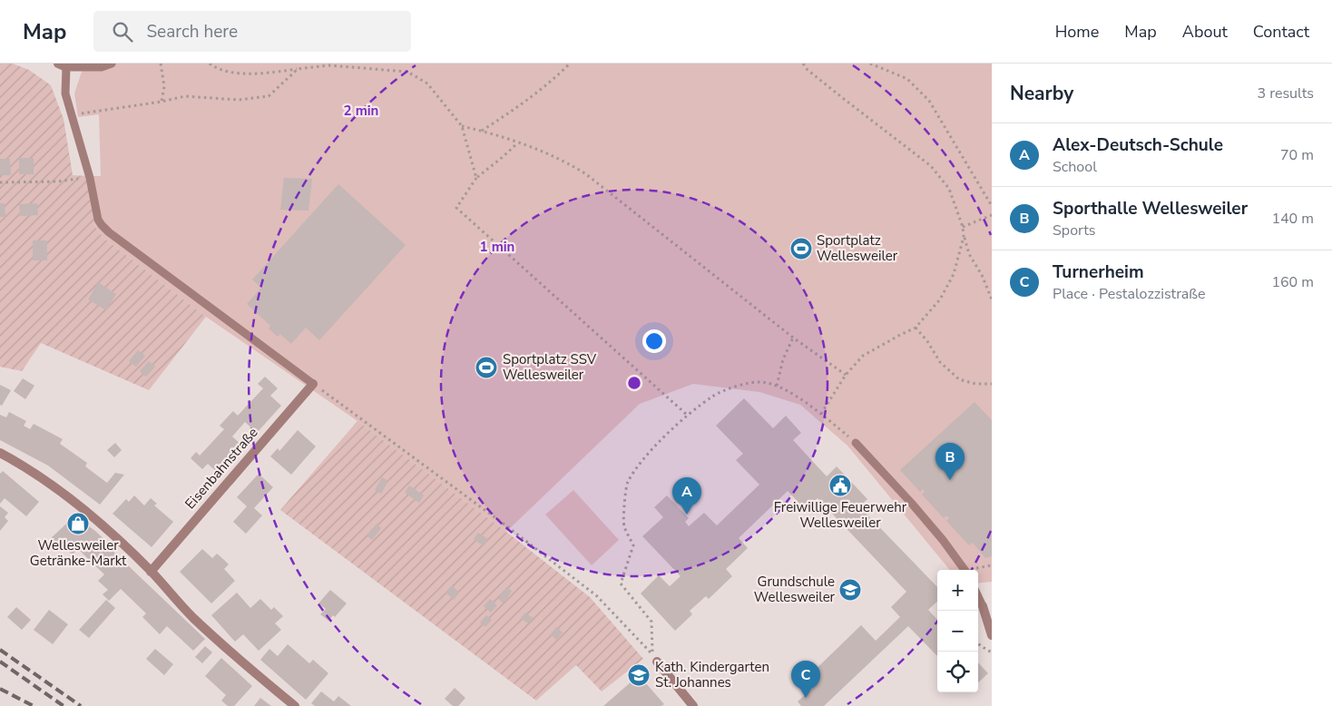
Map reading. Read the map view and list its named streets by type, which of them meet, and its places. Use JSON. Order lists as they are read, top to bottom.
{
  "streets": {
    "street": ["Eisenbahnstraße"]
  },
  "places": {
    "sports": ["Sportplatz Wellesweiler", "Sportplatz SSV Wellesweiler"],
    "public building": ["Freiwillige Feuerwehr Wellesweiler"],
    "shop": ["Wellesweiler Getränke-Markt"],
    "school or university": ["Grundschule Wellesweiler", "Kath. Kindergarten St. Johannes"]
  },
  "page": {
    "header": "Map",
    "search": "Search here",
    "nav": [
      "Home",
      "Map",
      "About",
      "Contact"
    ],
    "heading": ["Nearby", "3 results"],
    "list": [
      {
        "mark": "A",
        "name": "Alex-Deutsch-Schule",
        "note": "School",
        "value": "70 m"
      },
      {
        "mark": "B",
        "name": "Sporthalle Wellesweiler",
        "note": "Sports",
        "value": "140 m"
      },
      {
        "mark": "C",
        "name": "Turnerheim",
        "note": "Place · Pestalozzistraße",
        "value": "160 m"
      }
    ],
    "pins": ["B", "A", "C"],
    "map_buttons": ["+", "−"]
  },
  "rings": ["2 min", "1 min"]
}
